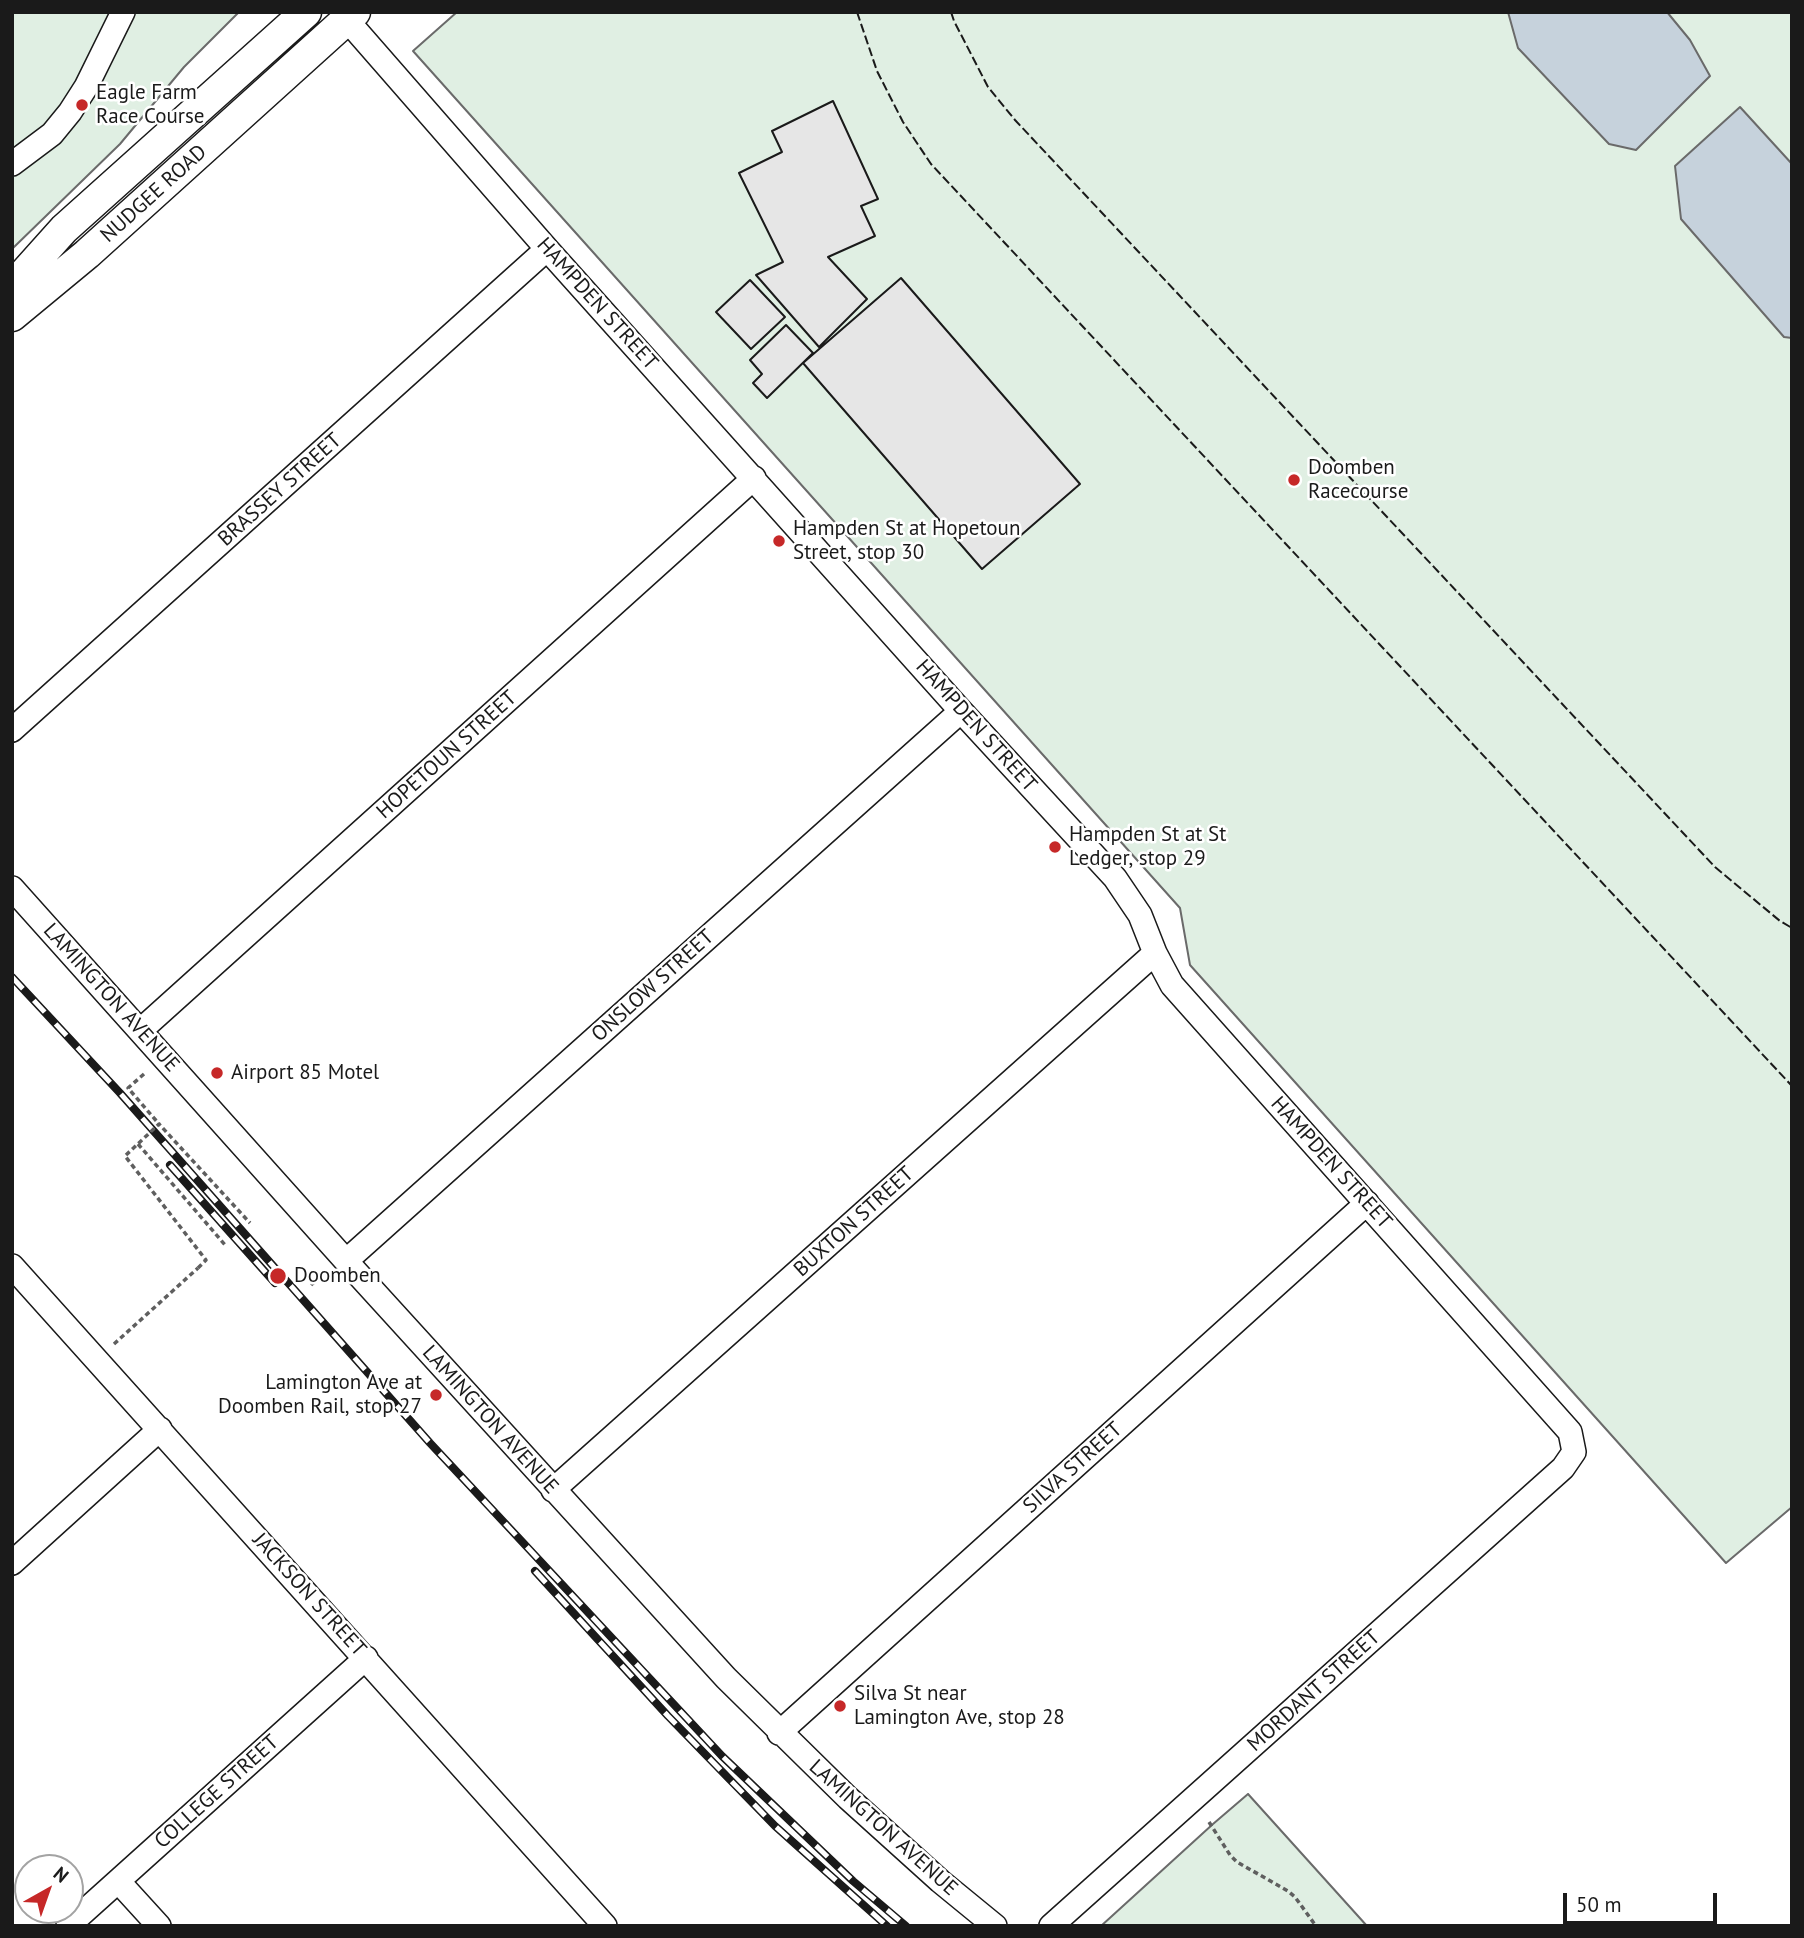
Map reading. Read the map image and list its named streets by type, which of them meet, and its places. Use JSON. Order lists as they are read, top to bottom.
{
  "streets": {
    "main road": ["NUDGEE ROAD"],
    "street": [
      "HAMPDEN STREET",
      "BRASSEY STREET",
      "HOPETOUN STREET",
      "ONSLOW STREET",
      "LAMINGTON AVENUE",
      "BUXTON STREET",
      "SILVA STREET",
      "JACKSON STREET",
      "MORDANT STREET",
      "COLLEGE STREET"
    ]
  },
  "crossings": [
    ["NUDGEE ROAD", "HAMPDEN STREET"],
    ["HAMPDEN STREET", "BRASSEY STREET"],
    ["HAMPDEN STREET", "HOPETOUN STREET"],
    ["HAMPDEN STREET", "ONSLOW STREET"],
    ["HAMPDEN STREET", "BUXTON STREET"],
    ["HAMPDEN STREET", "SILVA STREET"],
    ["HAMPDEN STREET", "MORDANT STREET"],
    ["HOPETOUN STREET", "LAMINGTON AVENUE"],
    ["ONSLOW STREET", "LAMINGTON AVENUE"],
    ["LAMINGTON AVENUE", "BUXTON STREET"],
    ["LAMINGTON AVENUE", "SILVA STREET"],
    ["JACKSON STREET", "COLLEGE STREET"]
  ],
  "places": [
    "Eagle Farm Race Course",
    "Doomben Racecourse",
    "Hampden St at Hopetoun Street, stop 30",
    "Hampden St at St Ledger, stop 29",
    "Airport 85 Motel",
    "Doomben",
    "Lamington Ave at Doomben Rail, stop 27",
    "Silva St near Lamington Ave, stop 28"
  ],
  "scale_bar": "50 m",
  "north": "top right"
}
